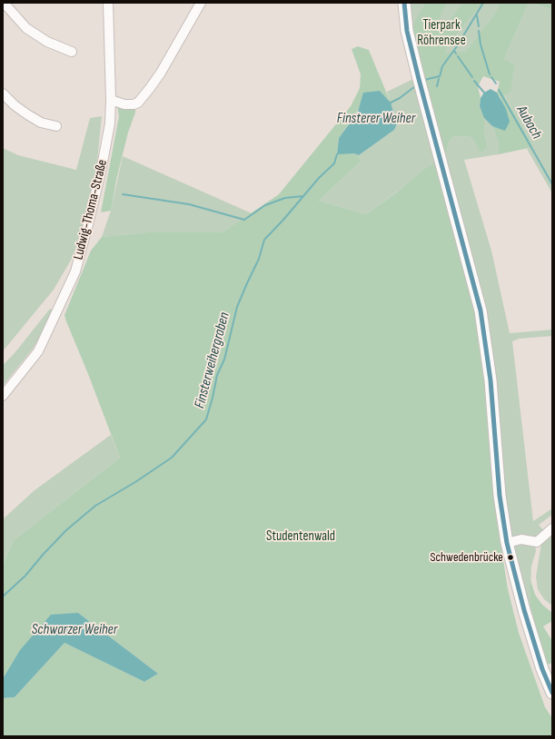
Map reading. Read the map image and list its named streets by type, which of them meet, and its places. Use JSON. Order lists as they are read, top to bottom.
{
  "streets": {
    "street": ["Ludwig-Thoma-Straße"]
  },
  "water": [
    "Finsterer Weiher",
    "Aubach",
    "Finsterweihergraben",
    "Schwarzer Weiher"
  ],
  "parks": ["Tierpark Röhrensee", "Studentenwald"],
  "places": ["Schwedenbrücke"]
}
